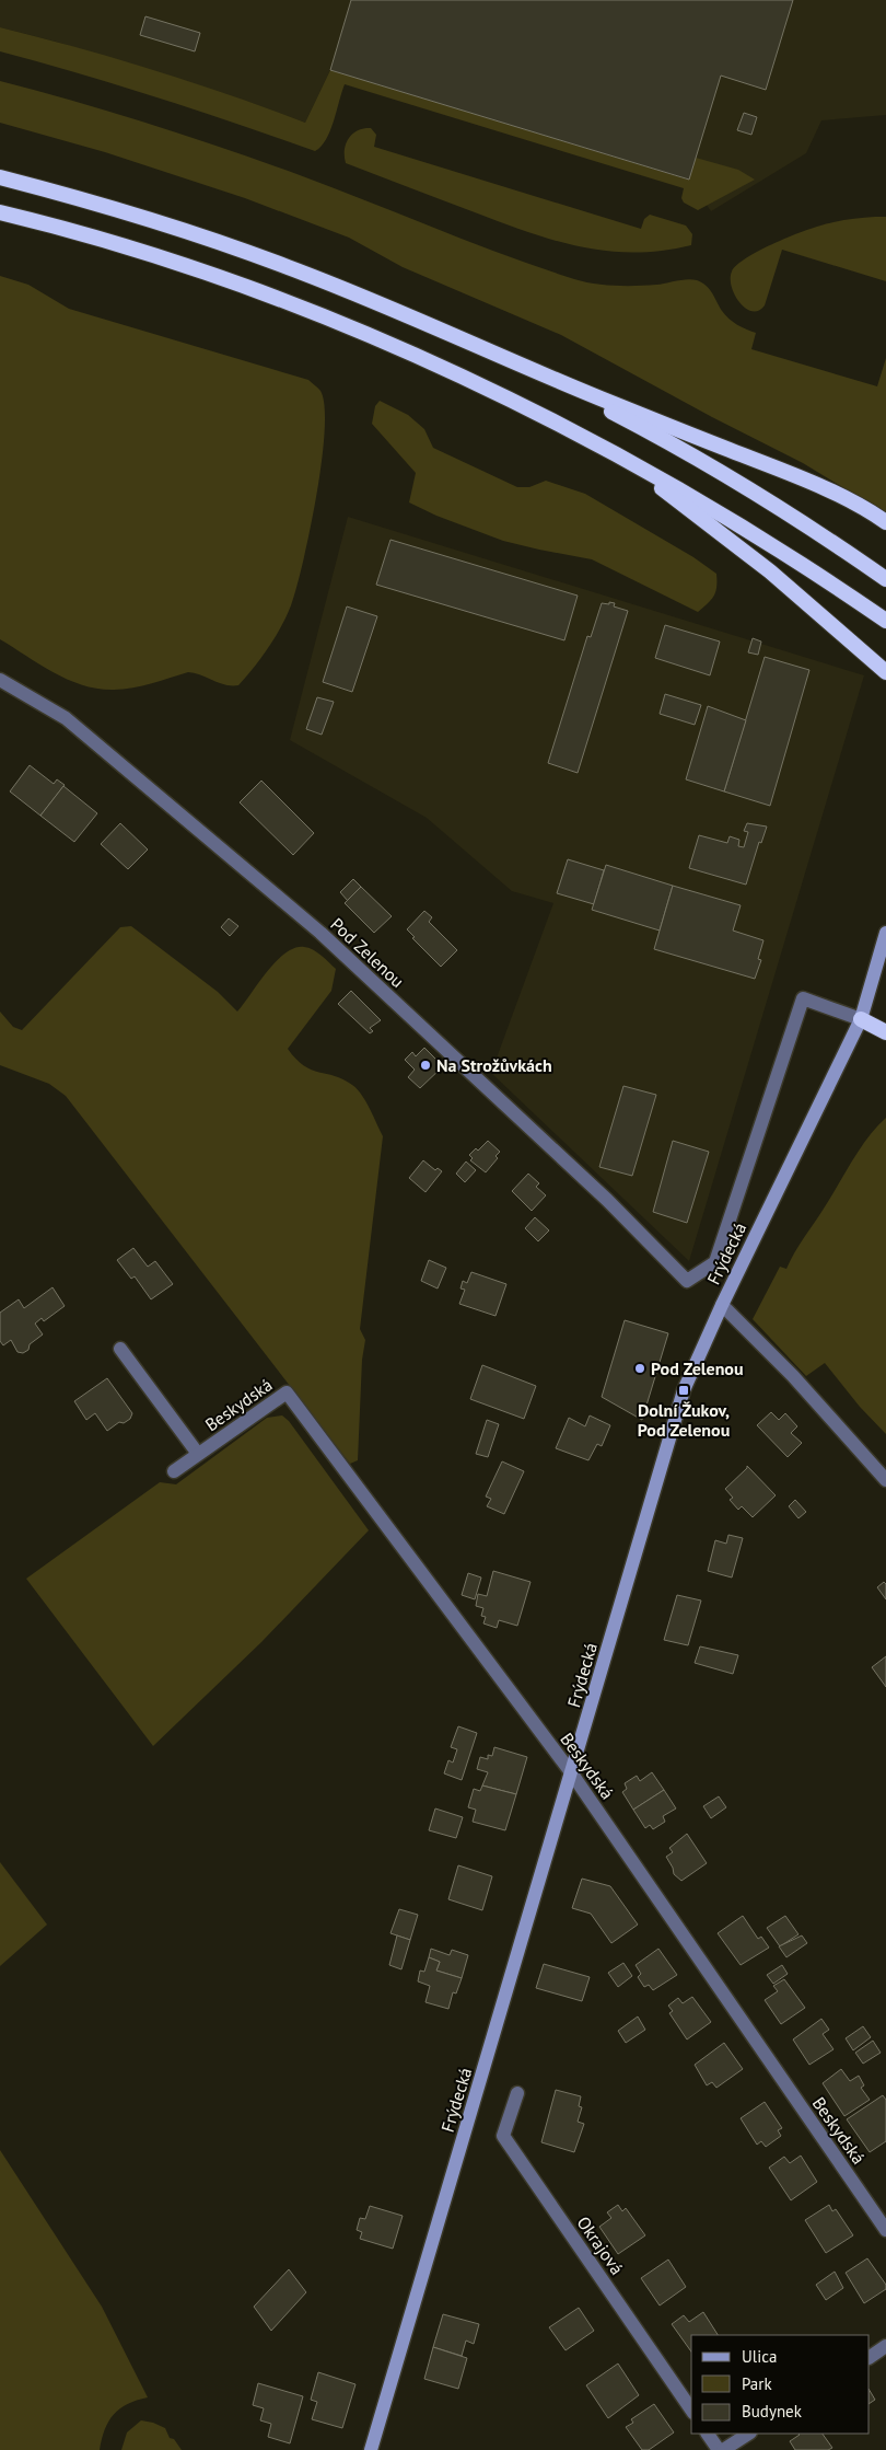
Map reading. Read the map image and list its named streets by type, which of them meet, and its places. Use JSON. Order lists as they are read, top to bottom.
{
  "streets": {
    "main road": ["Frýdecká"],
    "street": ["Pod Zelenou", "Beskydská", "Okrajová"]
  },
  "crossings": [
    ["Pod Zelenou", "Frýdecká"],
    ["Frýdecká", "Beskydská"]
  ],
  "places": {
    "other": ["Na Strožůvkách", "Pod Zelenou"],
    "transit": ["Dolní Žukov, Pod Zelenou"]
  },
  "legend": ["Ulica", "Park", "Budynek"]
}
